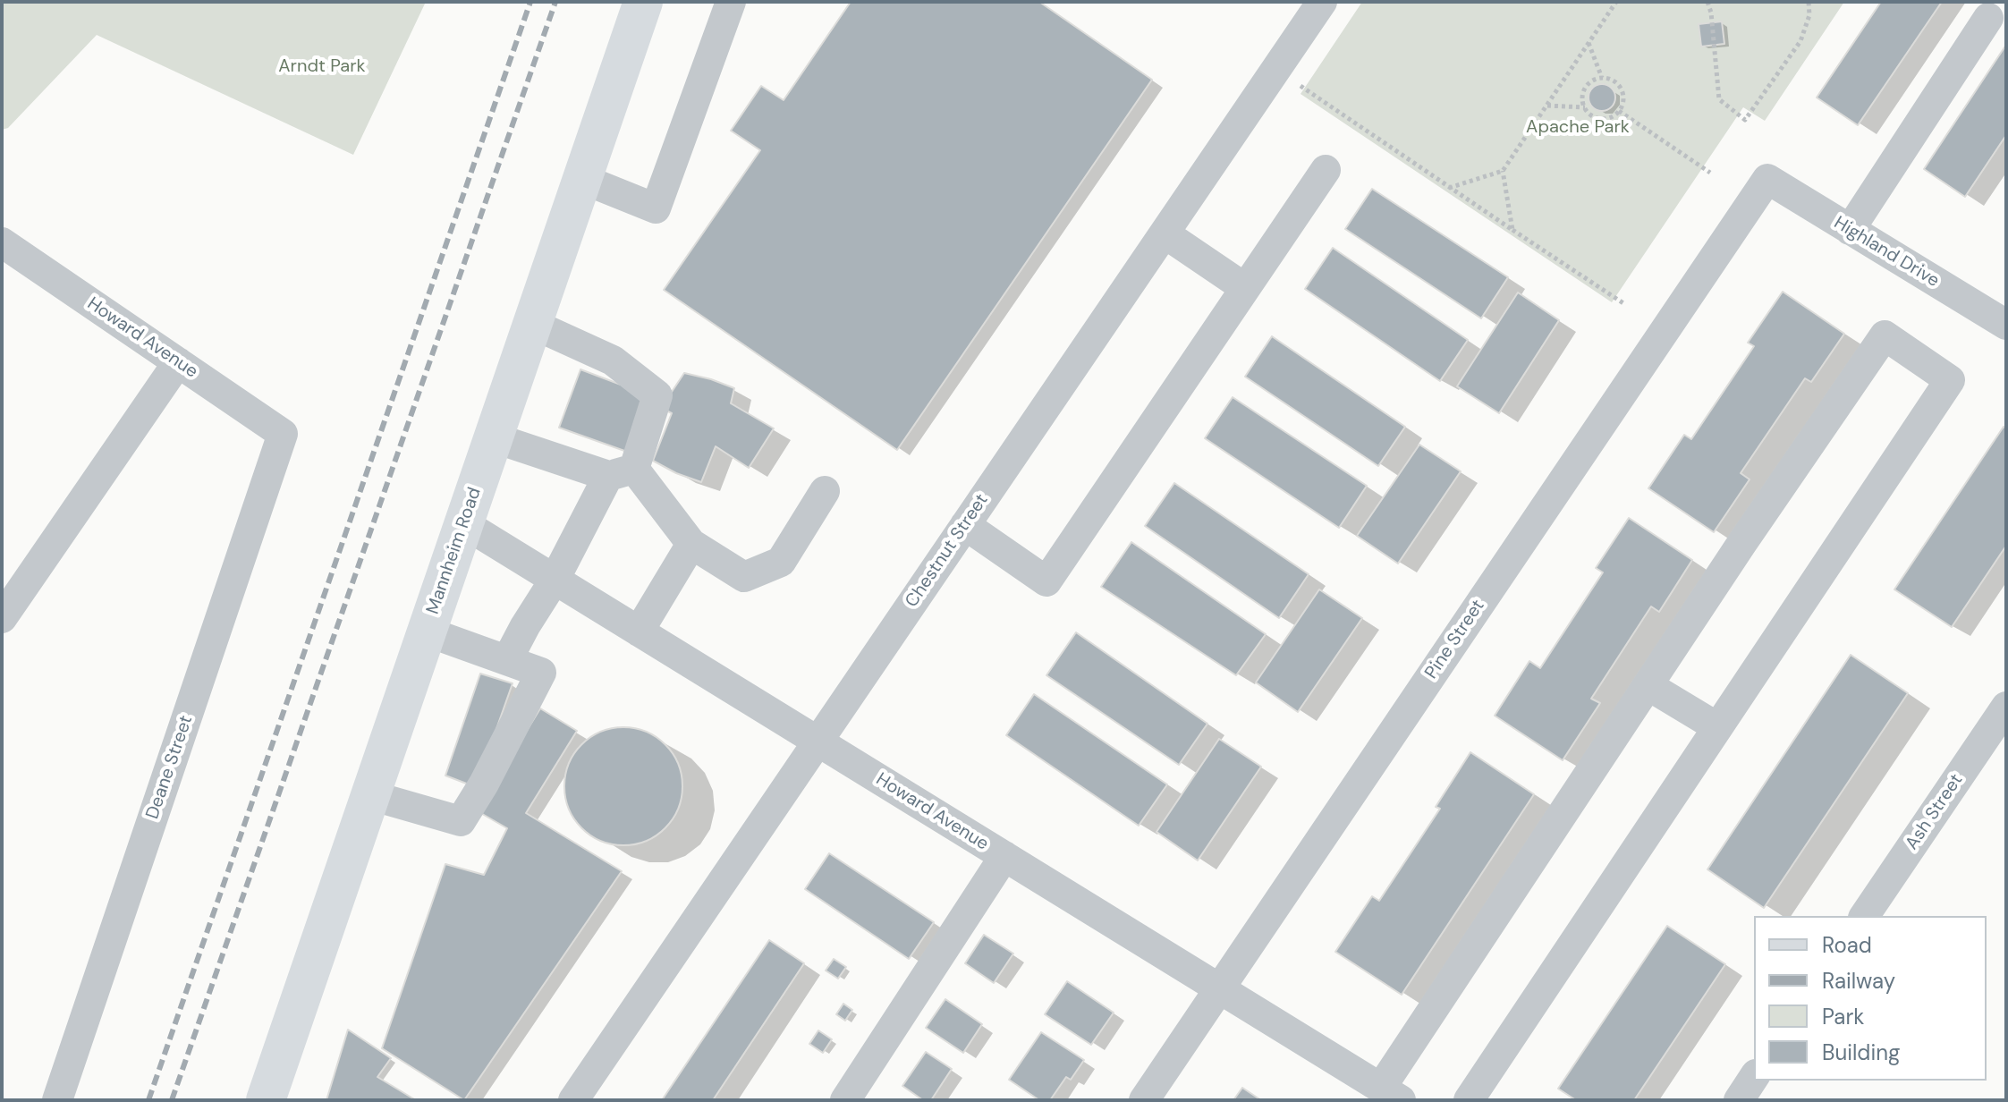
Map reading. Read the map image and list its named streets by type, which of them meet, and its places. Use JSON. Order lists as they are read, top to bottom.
{
  "streets": {
    "main road": ["Mannheim Road"],
    "street": [
      "Highland Drive",
      "Howard Avenue",
      "Chestnut Street",
      "Pine Street",
      "Deane Street",
      "Ash Street"
    ]
  },
  "crossings": [
    ["Highland Drive", "Pine Street"],
    ["Howard Avenue", "Mannheim Road"],
    ["Howard Avenue", "Chestnut Street"],
    ["Howard Avenue", "Pine Street"],
    ["Howard Avenue", "Deane Street"]
  ],
  "parks": ["Arndt Park", "Apache Park"],
  "legend": [
    "Road",
    "Railway",
    "Park",
    "Building"
  ]
}
